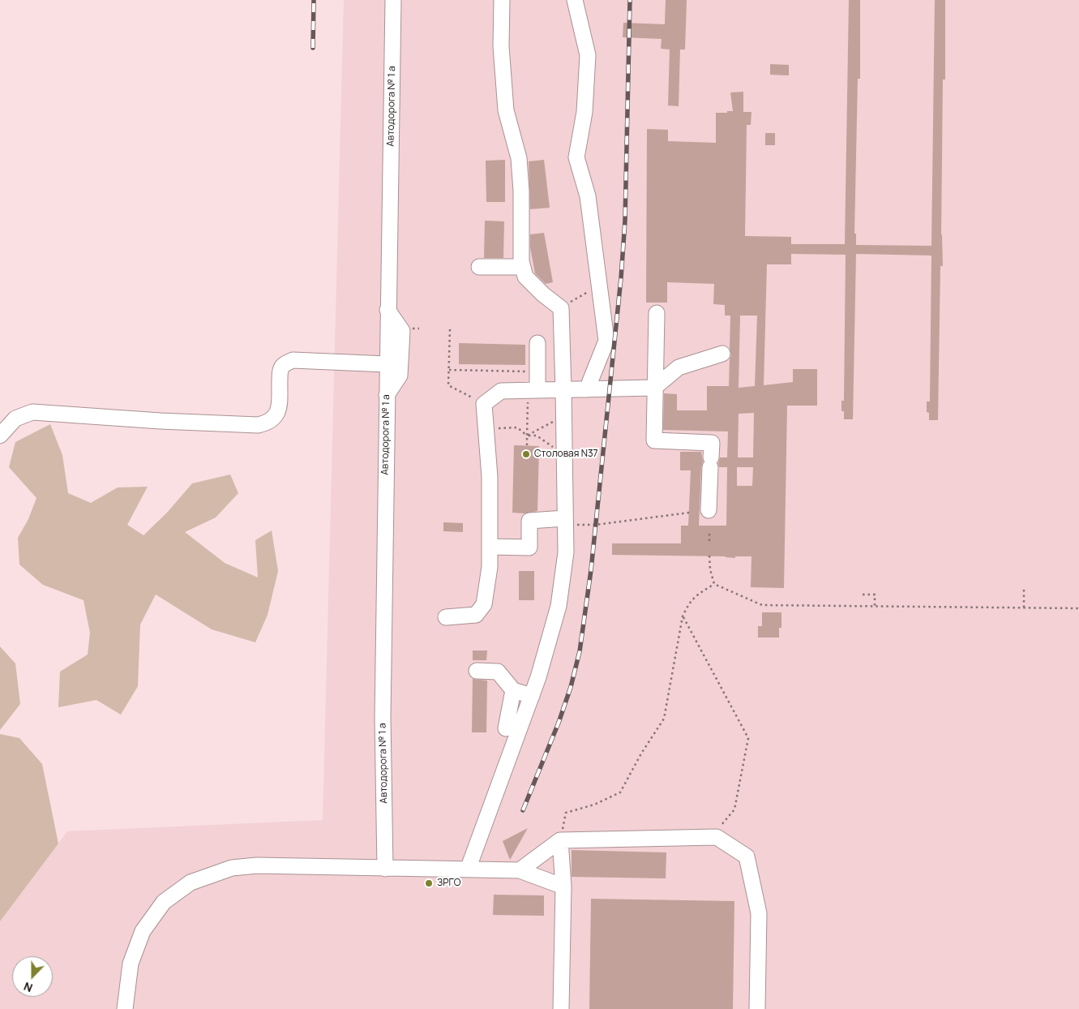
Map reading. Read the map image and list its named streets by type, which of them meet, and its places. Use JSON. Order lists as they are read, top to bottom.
{
  "streets": {
    "street": ["Автодорога № 1 а"]
  },
  "places": ["Столовая N37", "ЗРГО"],
  "north": "bottom"
}
